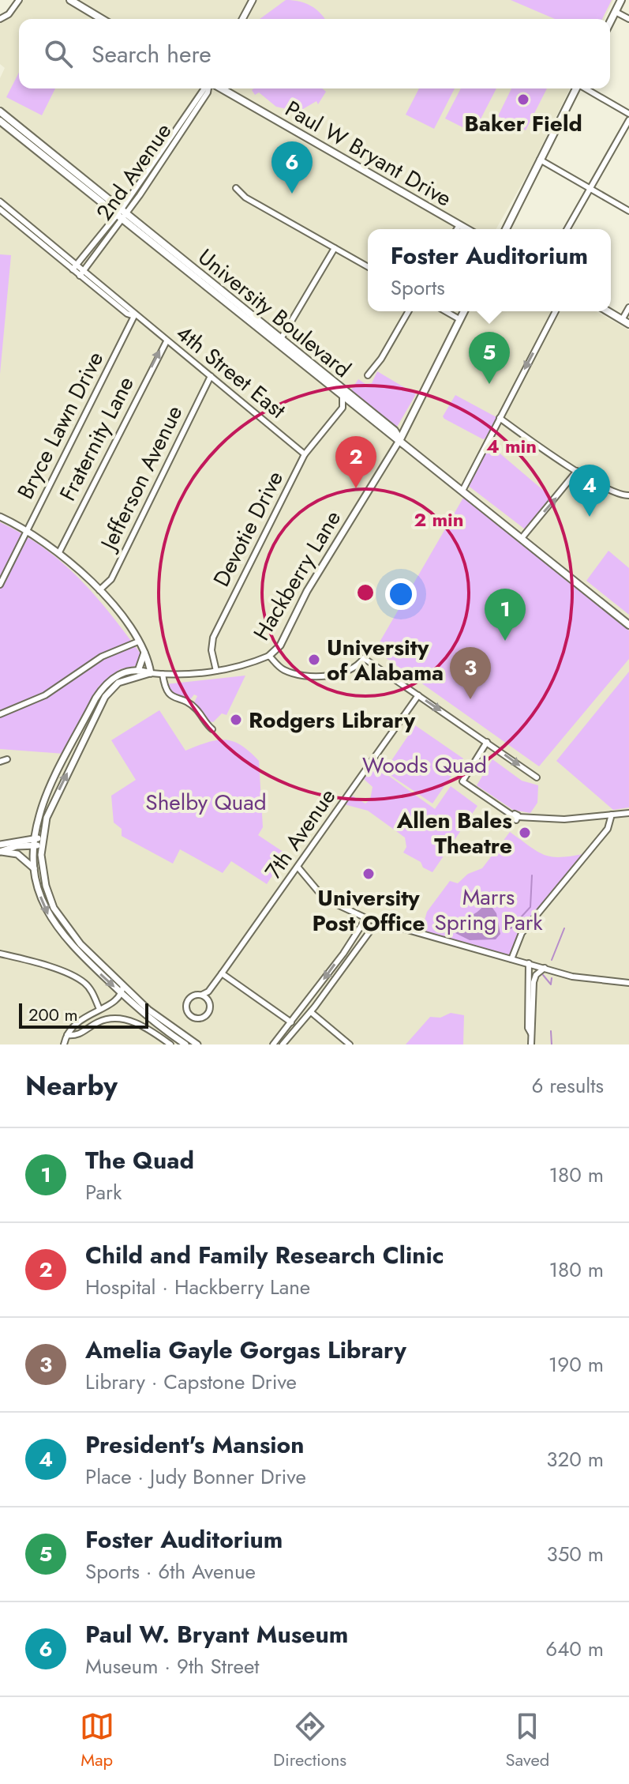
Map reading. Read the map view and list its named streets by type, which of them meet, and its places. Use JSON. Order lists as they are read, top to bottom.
{
  "streets": {
    "main road": ["Paul W Bryant Drive", "University Boulevard", "Hackberry Lane"],
    "street": [
      "2nd Avenue",
      "4th Street East",
      "Bryce Lawn Drive",
      "Fraternity Lane",
      "Jefferson Avenue",
      "Devotie Drive",
      "7th Avenue"
    ]
  },
  "crossings": [
    ["2nd Avenue", "University Boulevard"],
    ["2nd Avenue", "4th Street East"],
    ["University Boulevard", "Devotie Drive"],
    ["University Boulevard", "Hackberry Lane"],
    ["4th Street East", "Bryce Lawn Drive"],
    ["4th Street East", "Fraternity Lane"],
    ["4th Street East", "Jefferson Avenue"],
    ["4th Street East", "Devotie Drive"],
    ["Devotie Drive", "Hackberry Lane"]
  ],
  "one_way": ["Fraternity Lane"],
  "parks": ["Woods Quad", "Shelby Quad", "Marrs Spring Park"],
  "places": [
    "Baker Field",
    "University of Alabama",
    "Rodgers Library",
    "Allen Bales Theatre",
    "University Post Office"
  ],
  "scale_bar": "200 m",
  "page": {
    "search": "Search here",
    "pins": [
      "6",
      "5",
      "2",
      "4",
      "1",
      "3"
    ],
    "popup": ["Foster Auditorium", "Sports"],
    "scale": "200 m",
    "heading": ["Nearby", "6 results"],
    "list": [
      {
        "mark": "1",
        "name": "The Quad",
        "note": "Park",
        "value": "180 m"
      },
      {
        "mark": "2",
        "name": "Child and Family Research Clinic",
        "note": "Hospital · Hackberry Lane",
        "value": "180 m"
      },
      {
        "mark": "3",
        "name": "Amelia Gayle Gorgas Library",
        "note": "Library · Capstone Drive",
        "value": "190 m"
      },
      {
        "mark": "4",
        "name": "President's Mansion",
        "note": "Place · Judy Bonner Drive",
        "value": "320 m"
      },
      {
        "mark": "5",
        "name": "Foster Auditorium",
        "note": "Sports · 6th Avenue",
        "value": "350 m"
      },
      {
        "mark": "6",
        "name": "Paul W. Bryant Museum",
        "note": "Museum · 9th Street",
        "value": "640 m"
      }
    ],
    "nav": ["Map", "Directions", "Saved"]
  },
  "rings": ["4 min", "2 min"]
}
